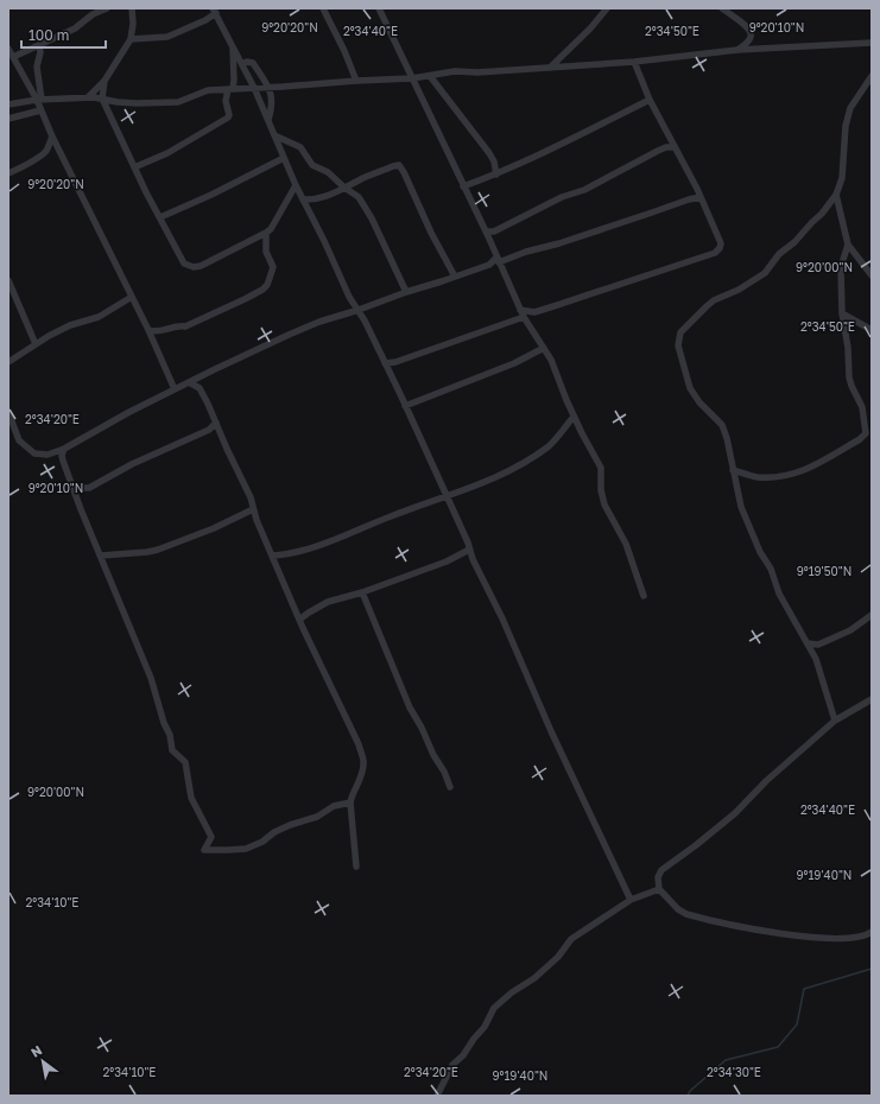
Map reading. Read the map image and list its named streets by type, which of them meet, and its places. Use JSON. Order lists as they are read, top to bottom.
{
  "scale_bar": "100 m",
  "north": "top left",
  "coordinates": [
    "9°20'10\"N",
    "9°20'20\"N",
    "2°34'40\"E",
    "2°34'50\"E",
    "9°20'00\"N",
    "2°34'20\"E",
    "9°19'50\"N",
    "9°19'40\"N",
    "2°34'10\"E",
    "2°34'30\"E"
  ]
}
